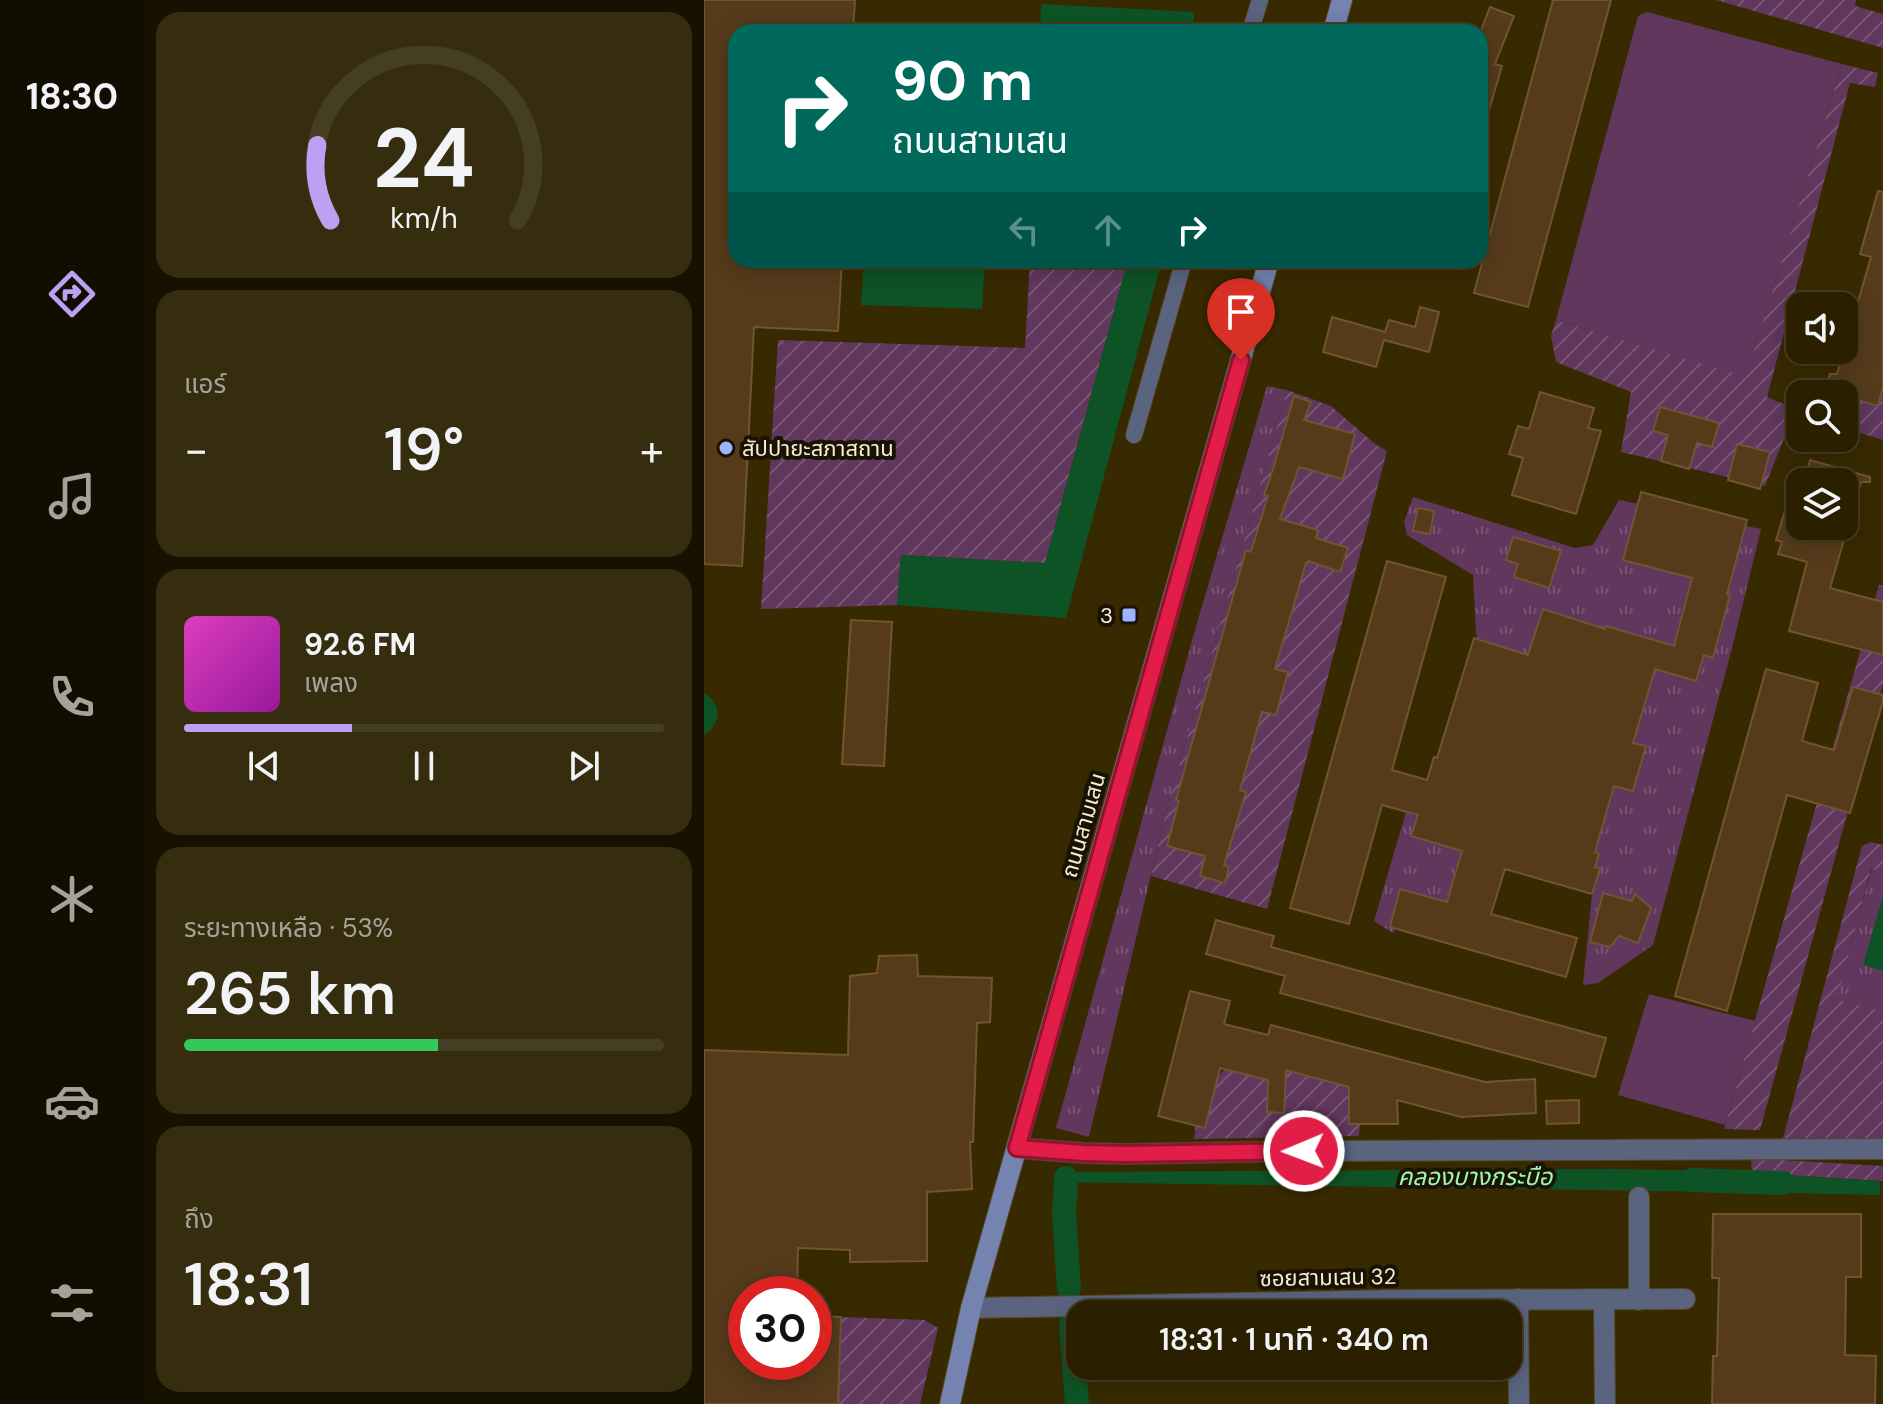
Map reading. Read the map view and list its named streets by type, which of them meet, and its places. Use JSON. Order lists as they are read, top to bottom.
{
  "streets": {
    "main road": ["ถนนสามเสน"],
    "street": ["ซอยสามเสน 32"]
  },
  "crossings": [
    ["ถนนสามเสน", "ซอยสามเสน 32"]
  ],
  "water": ["คลองบางกระบือ"],
  "places": {
    "other": ["สัปปายะสภาสถาน"],
    "transit": ["3"]
  },
  "page": {
    "tabs": "18:30",
    "turn": ["90 m", "ถนนสามเสน"],
    "tile": [
      "แอร์",
      ["ระยะทางเหลือ · 53%", "265 km"],
      ["ถึง", "18:31"]
    ],
    "heat": ["−", "19°", "+"],
    "song": ["92.6 FM", "เพลง"],
    "limit": "30",
    "trip": "18:31 · 1 นาที · 340 m",
    "gauge": ["24", "km/h"]
  }
}
